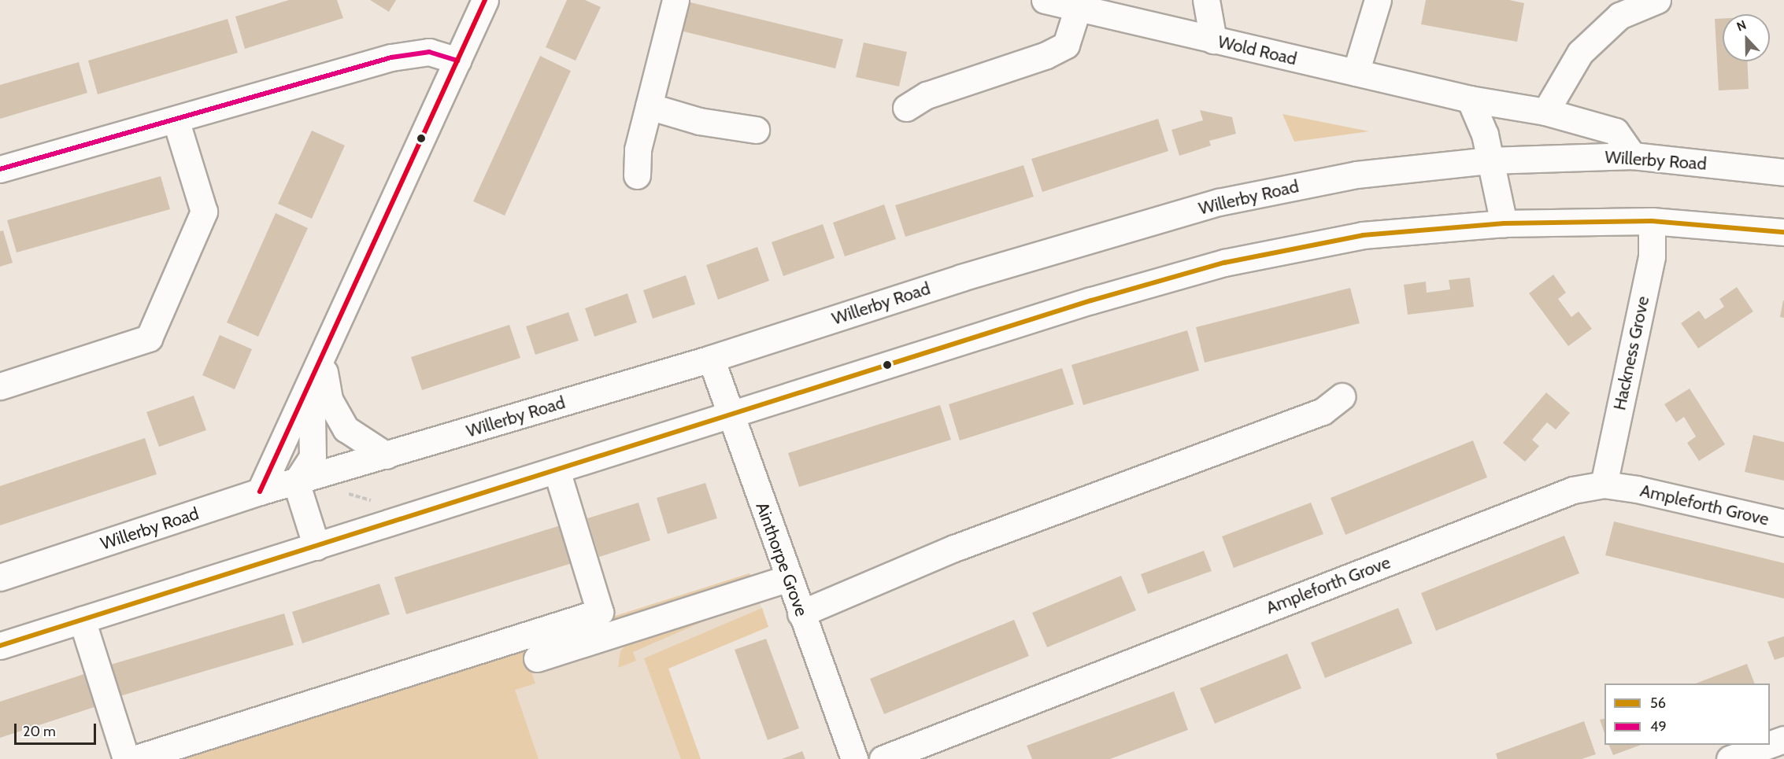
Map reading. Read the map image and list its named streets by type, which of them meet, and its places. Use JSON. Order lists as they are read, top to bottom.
{
  "streets": {
    "street": [
      "Wold Road",
      "Willerby Road",
      "Hackness Grove",
      "Ampleforth Grove",
      "Ainthorpe Grove"
    ]
  },
  "crossings": [
    ["Wold Road", "Willerby Road"],
    ["Willerby Road", "Ainthorpe Grove"],
    ["Hackness Grove", "Ampleforth Grove"]
  ],
  "lines": ["transit line 49", "transit line 56"],
  "legend": ["56", "49"],
  "scale_bar": "20 m",
  "north": "top"
}
